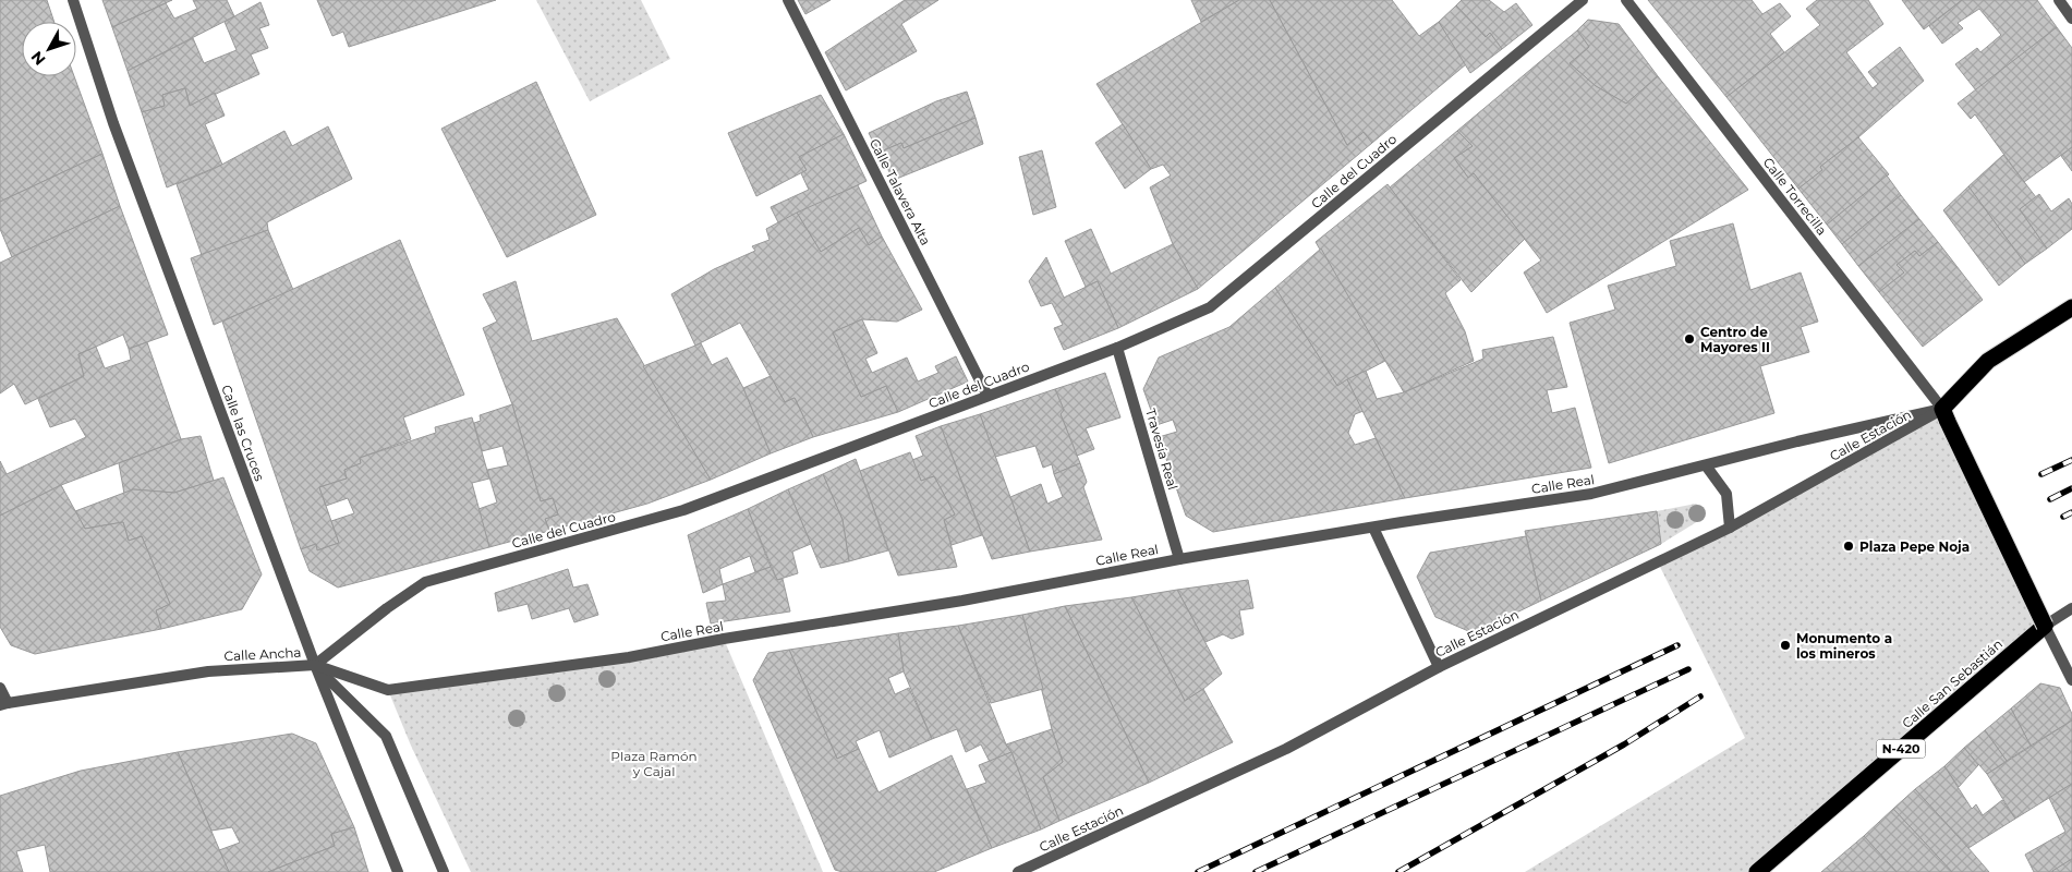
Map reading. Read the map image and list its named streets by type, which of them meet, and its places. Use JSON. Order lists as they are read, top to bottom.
{
  "streets": {
    "highway": ["Calle San Sebastián", "N-420"],
    "street": [
      "Calle del Cuadro",
      "Calle Talavera Alta",
      "Calle Torrecilla",
      "Calle las Cruces",
      "Calle Estación",
      "Travesía Real",
      "Calle Real",
      "Calle Ancha"
    ]
  },
  "crossings": [
    ["Calle del Cuadro", "Calle Talavera Alta"],
    ["Calle del Cuadro", "Calle las Cruces"],
    ["Calle del Cuadro", "Travesía Real"],
    ["Calle del Cuadro", "Calle Real"],
    ["Calle del Cuadro", "Calle Ancha"],
    ["Calle Torrecilla", "Calle Estación"],
    ["Calle Torrecilla", "Calle Real"],
    ["Calle las Cruces", "Calle Real"],
    ["Calle las Cruces", "Calle Ancha"],
    ["Calle Estación", "Calle Real"],
    ["Travesía Real", "Calle Real"],
    ["Calle Real", "Calle Ancha"]
  ],
  "parks": ["Plaza Ramón y Cajal"],
  "places": ["Centro de Mayores II", "Plaza Pepe Noja", "Monumento a los mineros"],
  "north": "bottom left"
}
